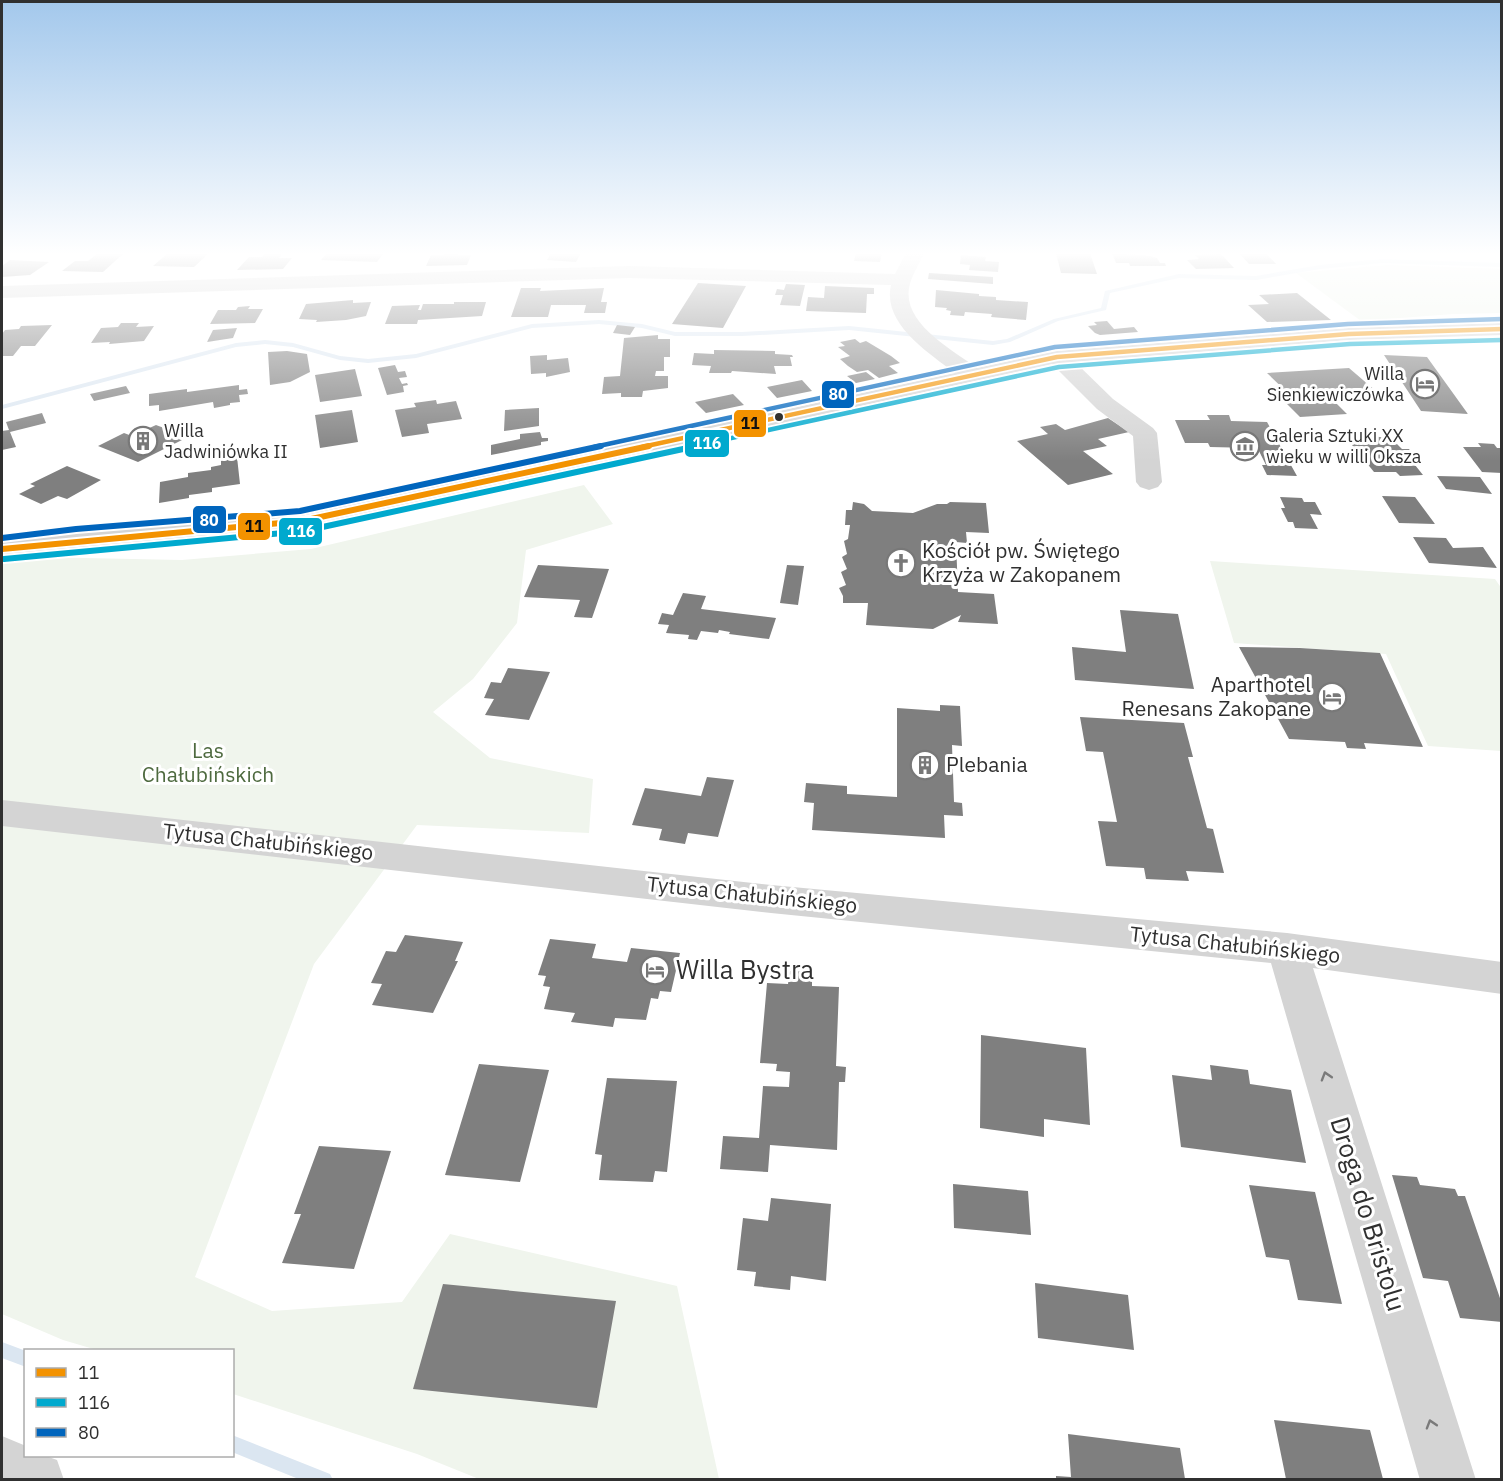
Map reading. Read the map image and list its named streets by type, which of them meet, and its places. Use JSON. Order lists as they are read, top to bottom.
{
  "streets": {
    "street": ["Tytusa Chałubińskiego", "Droga do Bristolu"]
  },
  "crossings": [
    ["Tytusa Chałubińskiego", "Droga do Bristolu"]
  ],
  "one_way": ["Droga do Bristolu"],
  "parks": ["Las Chałubińskich"],
  "places": {
    "hotel": ["Willa Sienkiewiczówka", "Aparthotel Renesans Zakopane", "Willa Bystra"],
    "building": ["Willa Jadwiniówka II", "Plebania"],
    "museum": ["Galeria Sztuki XX wieku w willi Oksza"],
    "church": ["Kościół pw. Świętego Krzyża w Zakopanem"]
  },
  "lines": ["transit line 80", "transit line 11", "transit line 116"],
  "legend": ["11", "116", "80"]
}
